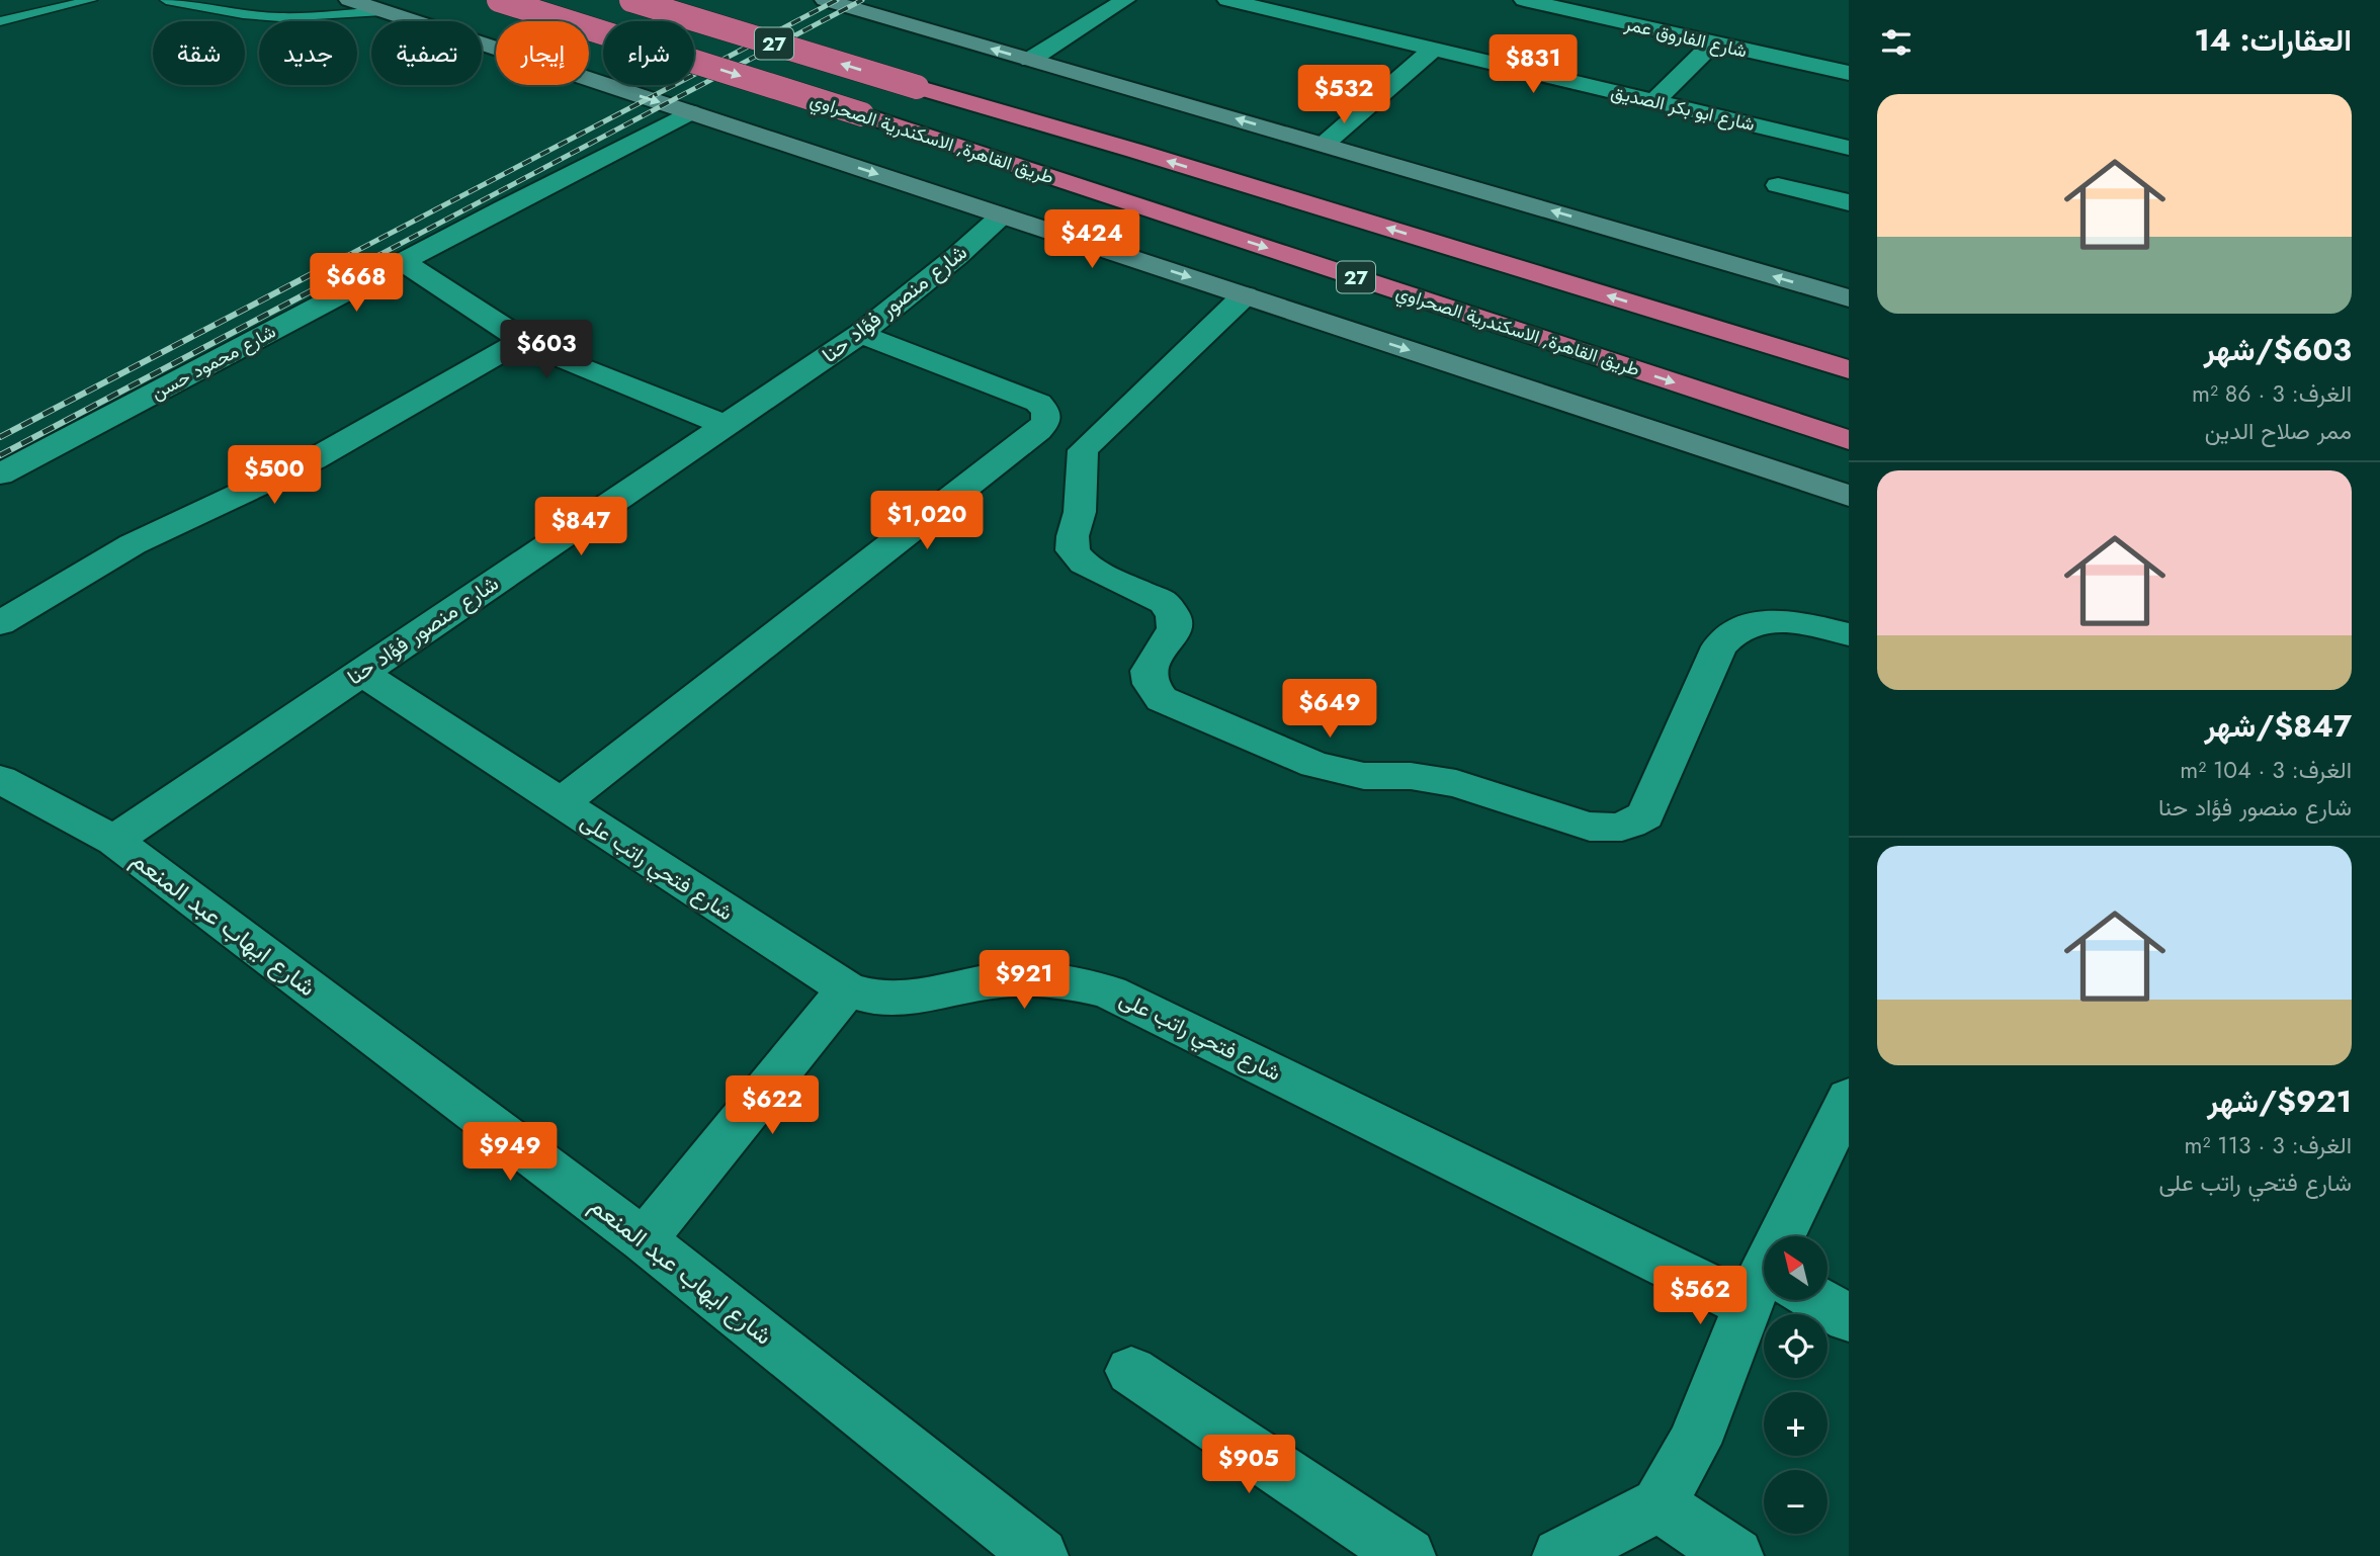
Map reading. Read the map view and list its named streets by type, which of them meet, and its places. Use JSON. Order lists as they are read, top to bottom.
{
  "streets": {
    "highway": ["27", "طريق القاهرة, الاسكندرية الصحراوي"],
    "street": [
      "شارع الفاروق عمر",
      "شارع ابو بكر الصديق",
      "شارع منصور فؤاد حنا",
      "شارع محمود حسن",
      "شارع فتحي راتب على",
      "شارع ايهاب عبد المنعم"
    ]
  },
  "crossings": [
    ["شارع منصور فؤاد حنا", "شارع فتحي راتب على"],
    ["شارع منصور فؤاد حنا", "شارع ايهاب عبد المنعم"]
  ],
  "north": "top left",
  "page": {
    "heading": "العقارات: 14",
    "chip": [
      "شراء",
      "إيجار",
      "تصفية",
      "جديد",
      "شقة"
    ],
    "price": [
      "$831",
      "$532",
      "$424",
      "$668",
      "$603",
      "$500",
      "$1,020",
      "$847",
      "$649",
      "$921",
      "$622",
      "$949",
      "$562",
      "$905"
    ],
    "list": [
      {
        "name": "$603/شهر",
        "note": "الغرف: 3 · 86 m² · ممر صلاح الدين"
      },
      {
        "name": "$847/شهر",
        "note": "الغرف: 3 · 104 m² · شارع منصور فؤاد حنا"
      },
      {
        "name": "$921/شهر",
        "note": "الغرف: 3 · 113 m² · شارع فتحي راتب على"
      }
    ],
    "map_buttons": ["+", "−"]
  }
}
